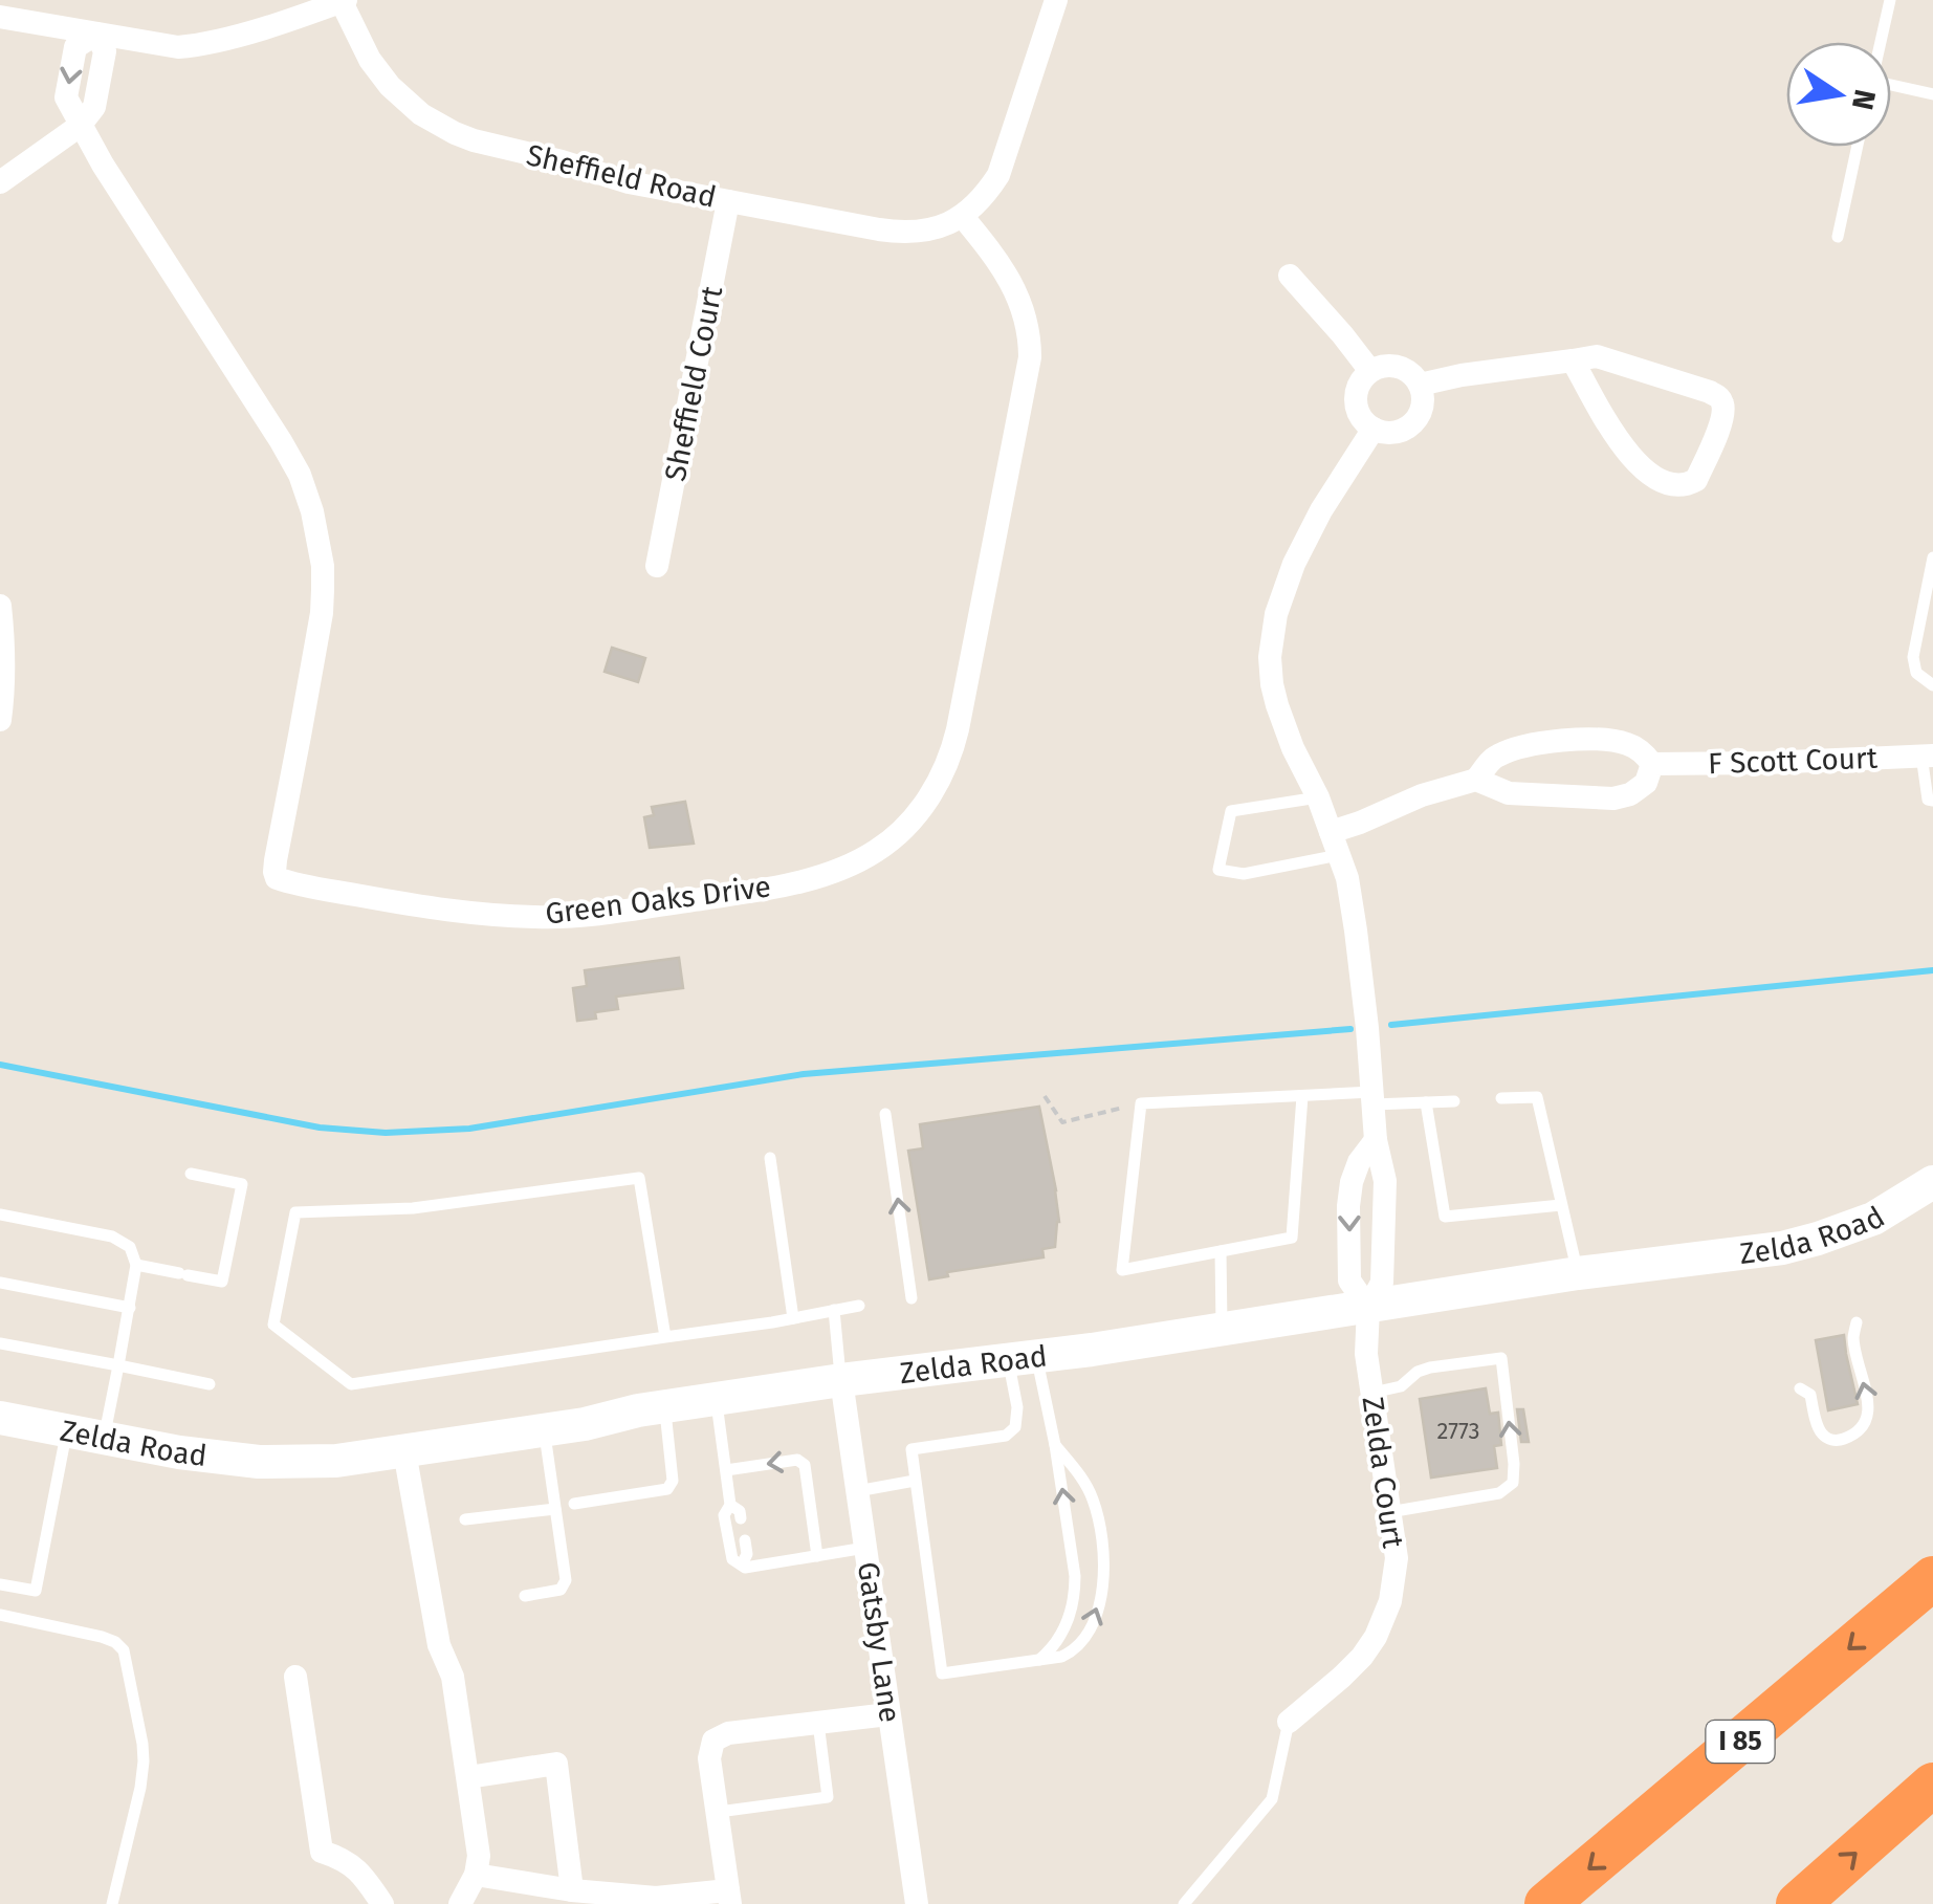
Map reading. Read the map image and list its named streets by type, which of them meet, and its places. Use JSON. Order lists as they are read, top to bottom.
{
  "streets": {
    "highway": ["I 85"],
    "main road": ["Zelda Road"],
    "street": [
      "Sheffield Road",
      "Sheffield Court",
      "F Scott Court",
      "Green Oaks Drive",
      "Zelda Court",
      "Gatsby Lane"
    ]
  },
  "crossings": [
    ["Sheffield Road", "Sheffield Court"],
    ["Sheffield Road", "Green Oaks Drive"],
    ["Zelda Road", "Zelda Court"],
    ["Zelda Road", "Gatsby Lane"]
  ],
  "house_numbers": ["2773"],
  "north": "right"
}
